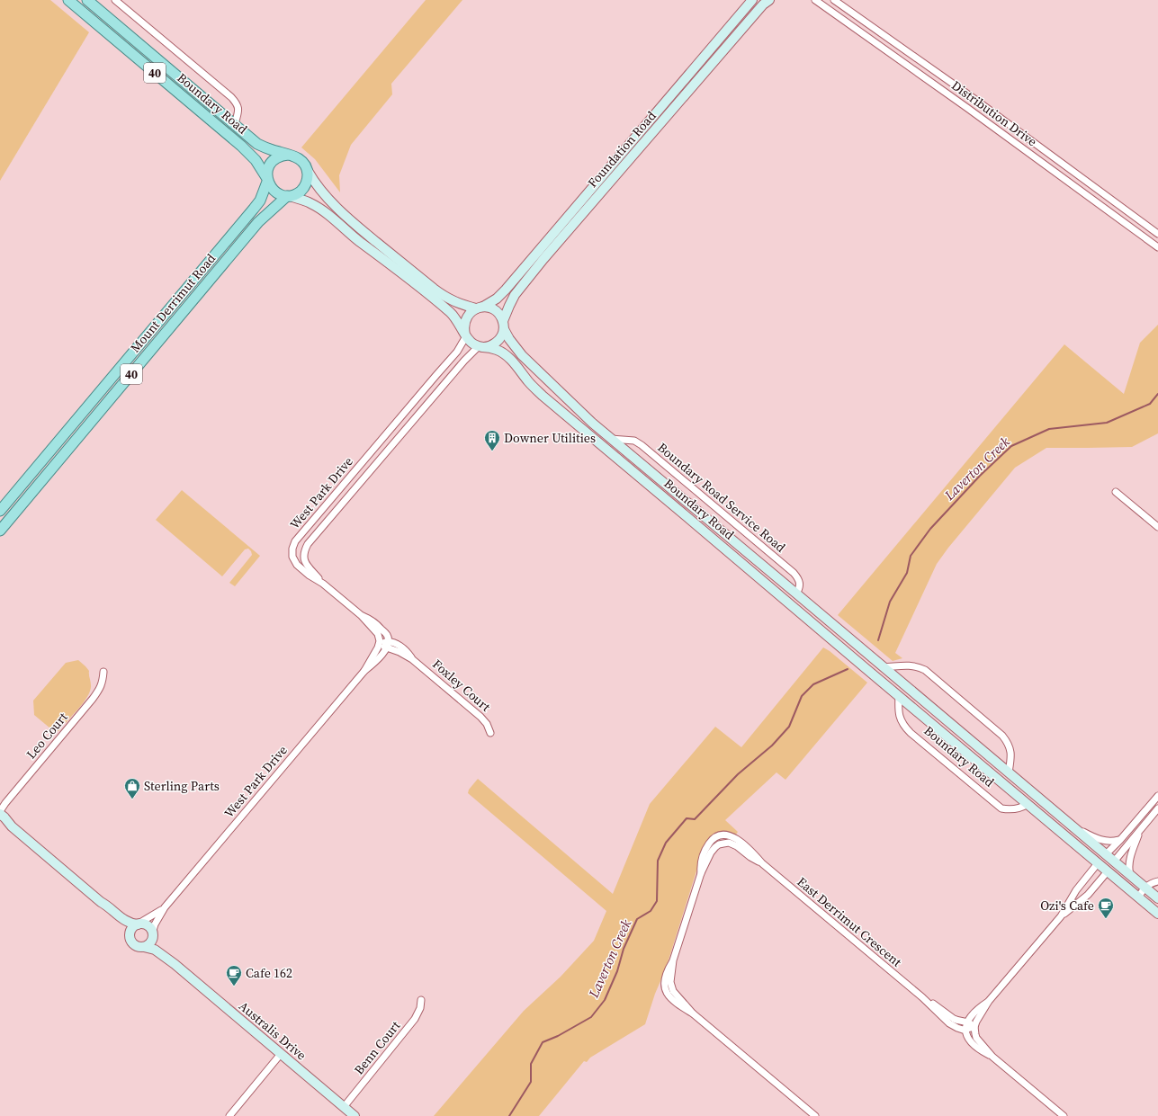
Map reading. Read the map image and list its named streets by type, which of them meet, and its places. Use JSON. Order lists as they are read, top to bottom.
{
  "streets": {
    "main road": [
      "40",
      "Boundary Road",
      "Foundation Road",
      "Mount Derrimut Road",
      "Australis Drive"
    ],
    "street": [
      "Distribution Drive",
      "West Park Drive",
      "Boundary Road Service Road",
      "Foxley Court",
      "Leo Court",
      "East Derrimut Crescent",
      "Benn Court"
    ]
  },
  "crossings": [
    ["40", "Boundary Road"],
    ["40", "Mount Derrimut Road"],
    ["Boundary Road", "Foundation Road"],
    ["Boundary Road", "Mount Derrimut Road"],
    ["Boundary Road", "West Park Drive"],
    ["Boundary Road", "Boundary Road Service Road"],
    ["Foundation Road", "West Park Drive"],
    ["West Park Drive", "Foxley Court"],
    ["West Park Drive", "Australis Drive"],
    ["Australis Drive", "Benn Court"]
  ],
  "water": ["Laverton Creek"],
  "places": {
    "building": ["Downer Utilities"],
    "shop": ["Sterling Parts"],
    "cafe": ["Ozi's Cafe", "Cafe 162"]
  }
}
